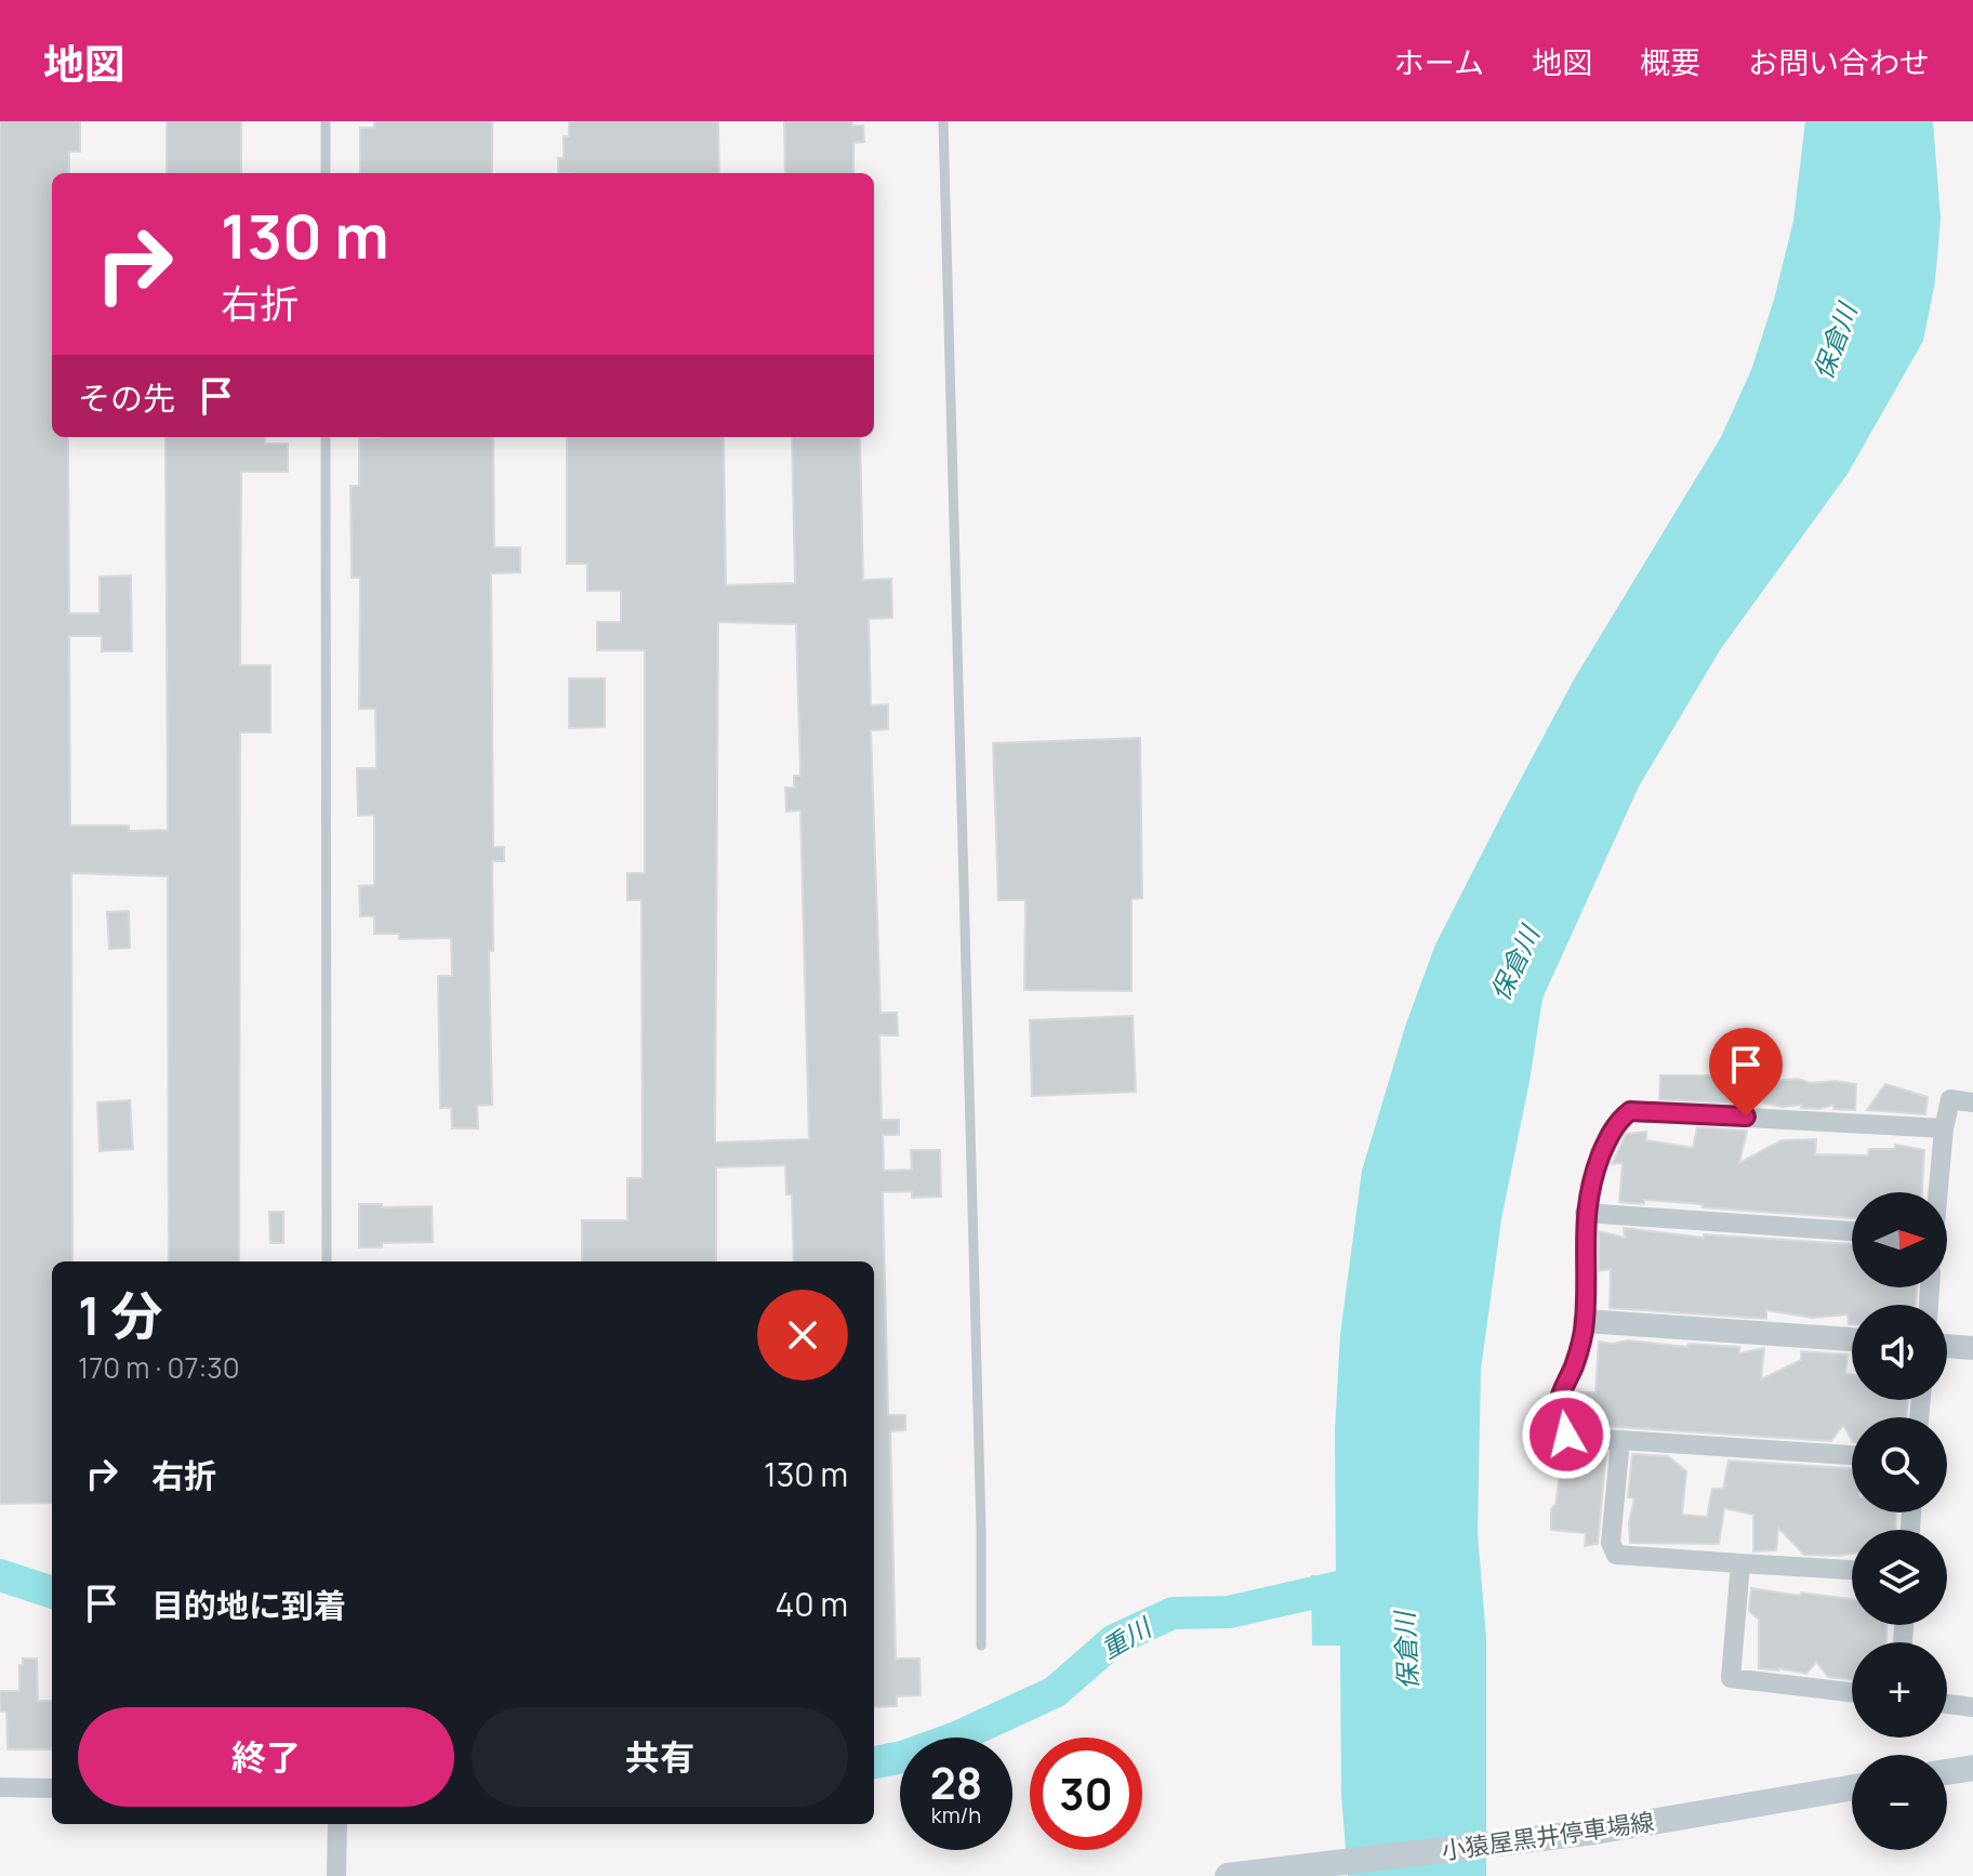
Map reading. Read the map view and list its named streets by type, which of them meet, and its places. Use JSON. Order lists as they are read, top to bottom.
{
  "streets": {
    "main road": ["小猿屋黒井停車場線"]
  },
  "water": ["保倉川", "重川"],
  "north": "right",
  "page": {
    "header": "地図",
    "nav": [
      "ホーム",
      "地図",
      "概要",
      "お問い合わせ"
    ],
    "turn": ["130 m", "右折"],
    "then": "その先",
    "map_buttons": ["+", "−"],
    "heading": ["1 分", "170 m · 07:30"],
    "list": [
      {
        "name": "右折",
        "value": "130 m"
      },
      {
        "name": "目的地に到着",
        "value": "40 m"
      }
    ],
    "buttons": ["終了", "共有"],
    "speed": "28 km/h",
    "limit": "30"
  }
}
